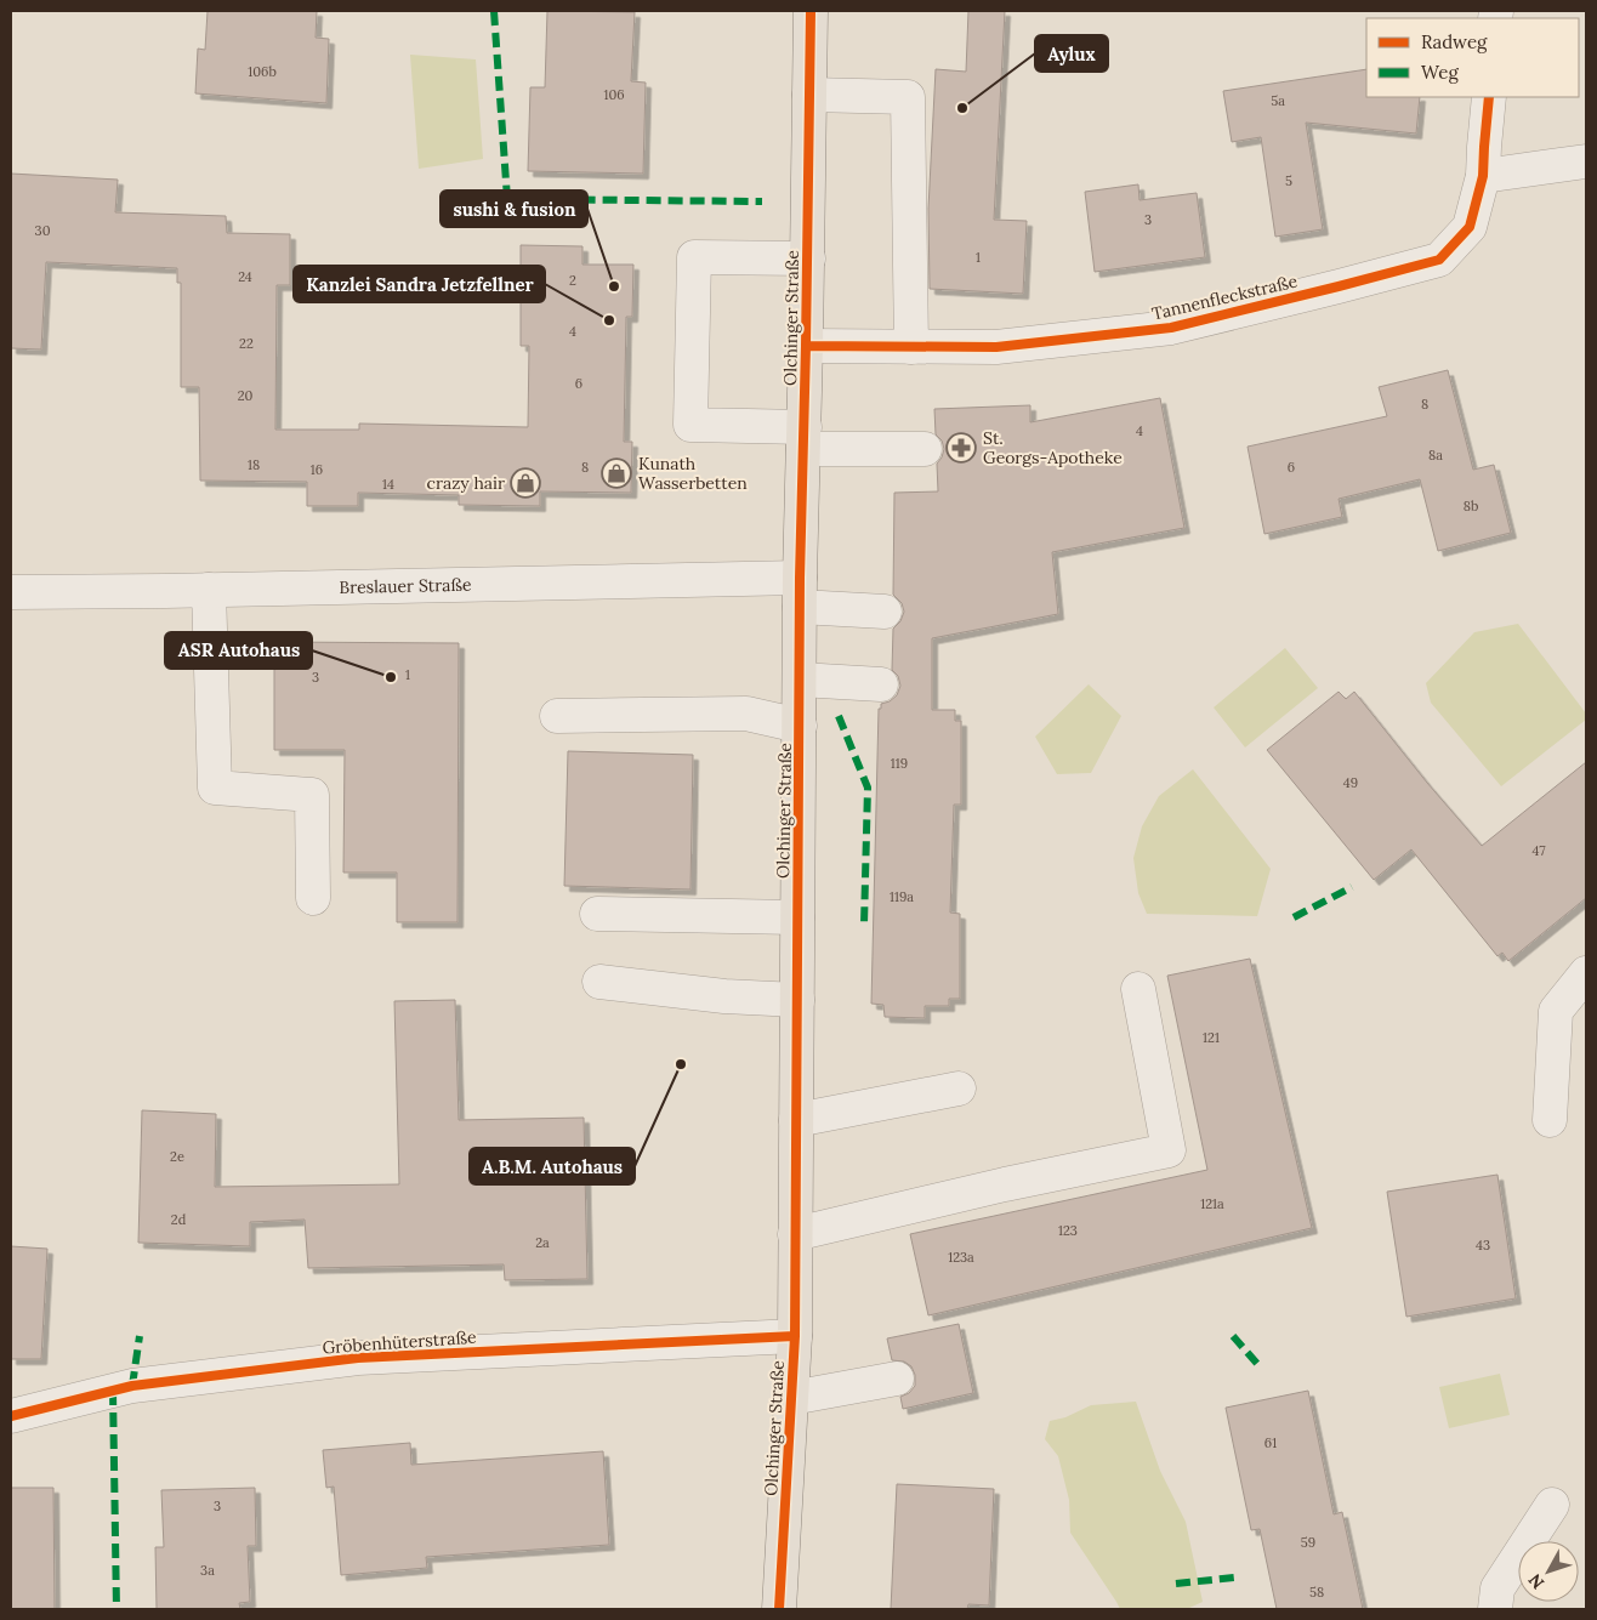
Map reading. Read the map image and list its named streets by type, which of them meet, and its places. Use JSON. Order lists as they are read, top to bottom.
{
  "streets": {
    "main road": ["Olchinger Straße"],
    "street": ["Tannenfleckstraße", "Breslauer Straße", "Gröbenhüterstraße"]
  },
  "crossings": [
    ["Tannenfleckstraße", "Olchinger Straße"],
    ["Olchinger Straße", "Breslauer Straße"],
    ["Olchinger Straße", "Gröbenhüterstraße"]
  ],
  "places": {
    "other": [
      "Aylux",
      "sushi & fusion",
      "Kanzlei Sandra Jetzfellner",
      "ASR Autohaus",
      "A.B.M. Autohaus"
    ],
    "pharmacy": ["St. Georgs-Apotheke"],
    "shop": ["Kunath Wasserbetten", "crazy hair"]
  },
  "house_numbers": [
    "106b",
    "106",
    "5a",
    "5",
    "3",
    "30",
    "1",
    "24",
    "2",
    "4",
    "22",
    "6",
    "20",
    "8",
    "4",
    "8a",
    "18",
    "8",
    "6",
    "16",
    "14",
    "8b",
    "1",
    "3",
    "119",
    "49",
    "47",
    "119a",
    "121",
    "2e",
    "121a",
    "2d",
    "123",
    "2a",
    "43",
    "123a",
    "61",
    "3",
    "59",
    "3a",
    "58"
  ],
  "legend": ["Radweg", "Weg"],
  "north": "bottom left"
}
